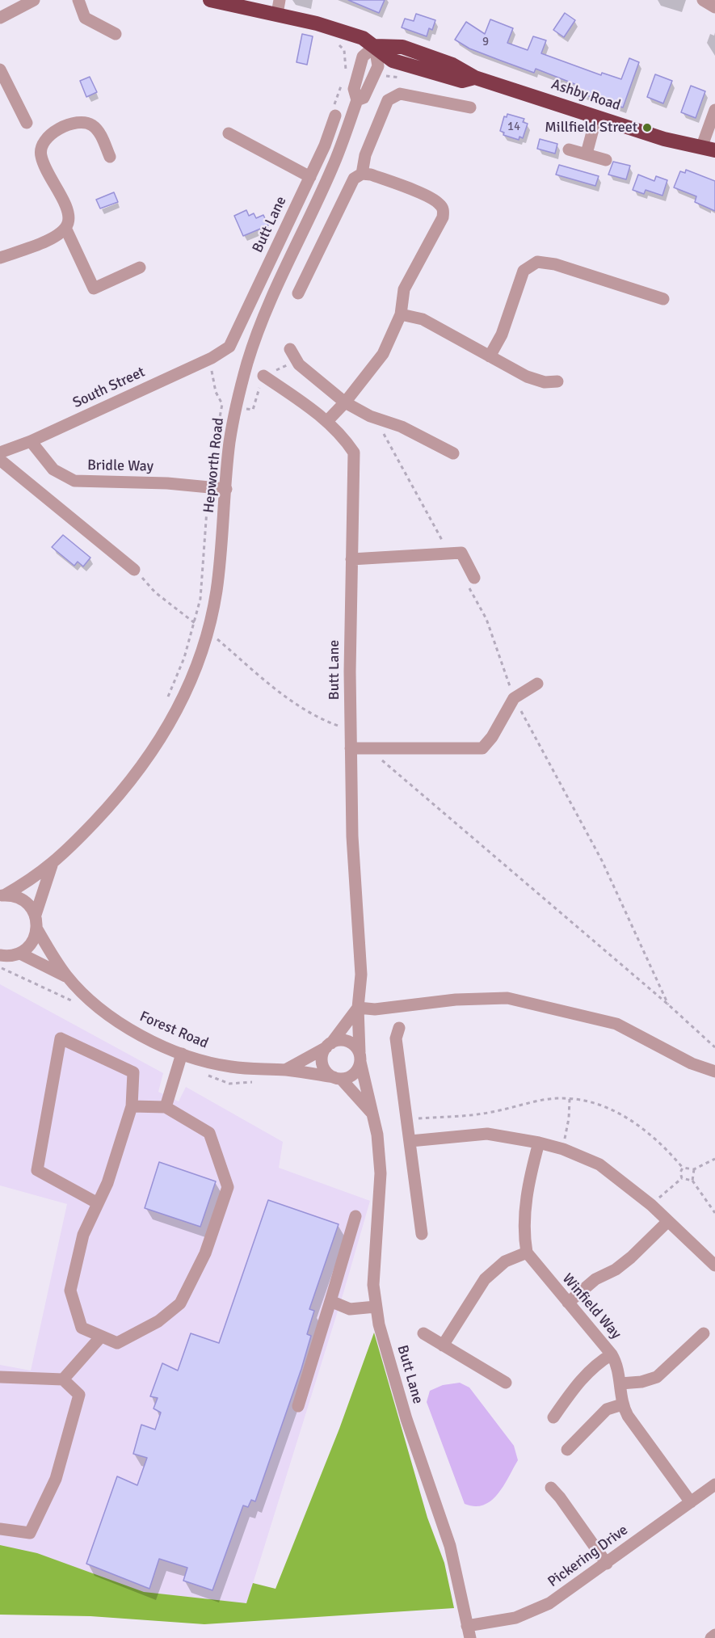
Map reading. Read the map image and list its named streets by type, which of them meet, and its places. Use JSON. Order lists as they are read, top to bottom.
{
  "streets": {
    "highway": ["Ashby Road"],
    "street": [
      "Butt Lane",
      "South Street",
      "Hepworth Road",
      "Bridle Way",
      "Forest Road",
      "Winfield Way",
      "Pickering Drive"
    ]
  },
  "crossings": [
    ["Ashby Road", "Hepworth Road"],
    ["Butt Lane", "South Street"],
    ["Butt Lane", "Forest Road"],
    ["Butt Lane", "Pickering Drive"],
    ["South Street", "Bridle Way"],
    ["Hepworth Road", "Bridle Way"],
    ["Winfield Way", "Pickering Drive"]
  ],
  "places": ["Millfield Street"],
  "house_numbers": ["9", "14"]
}
